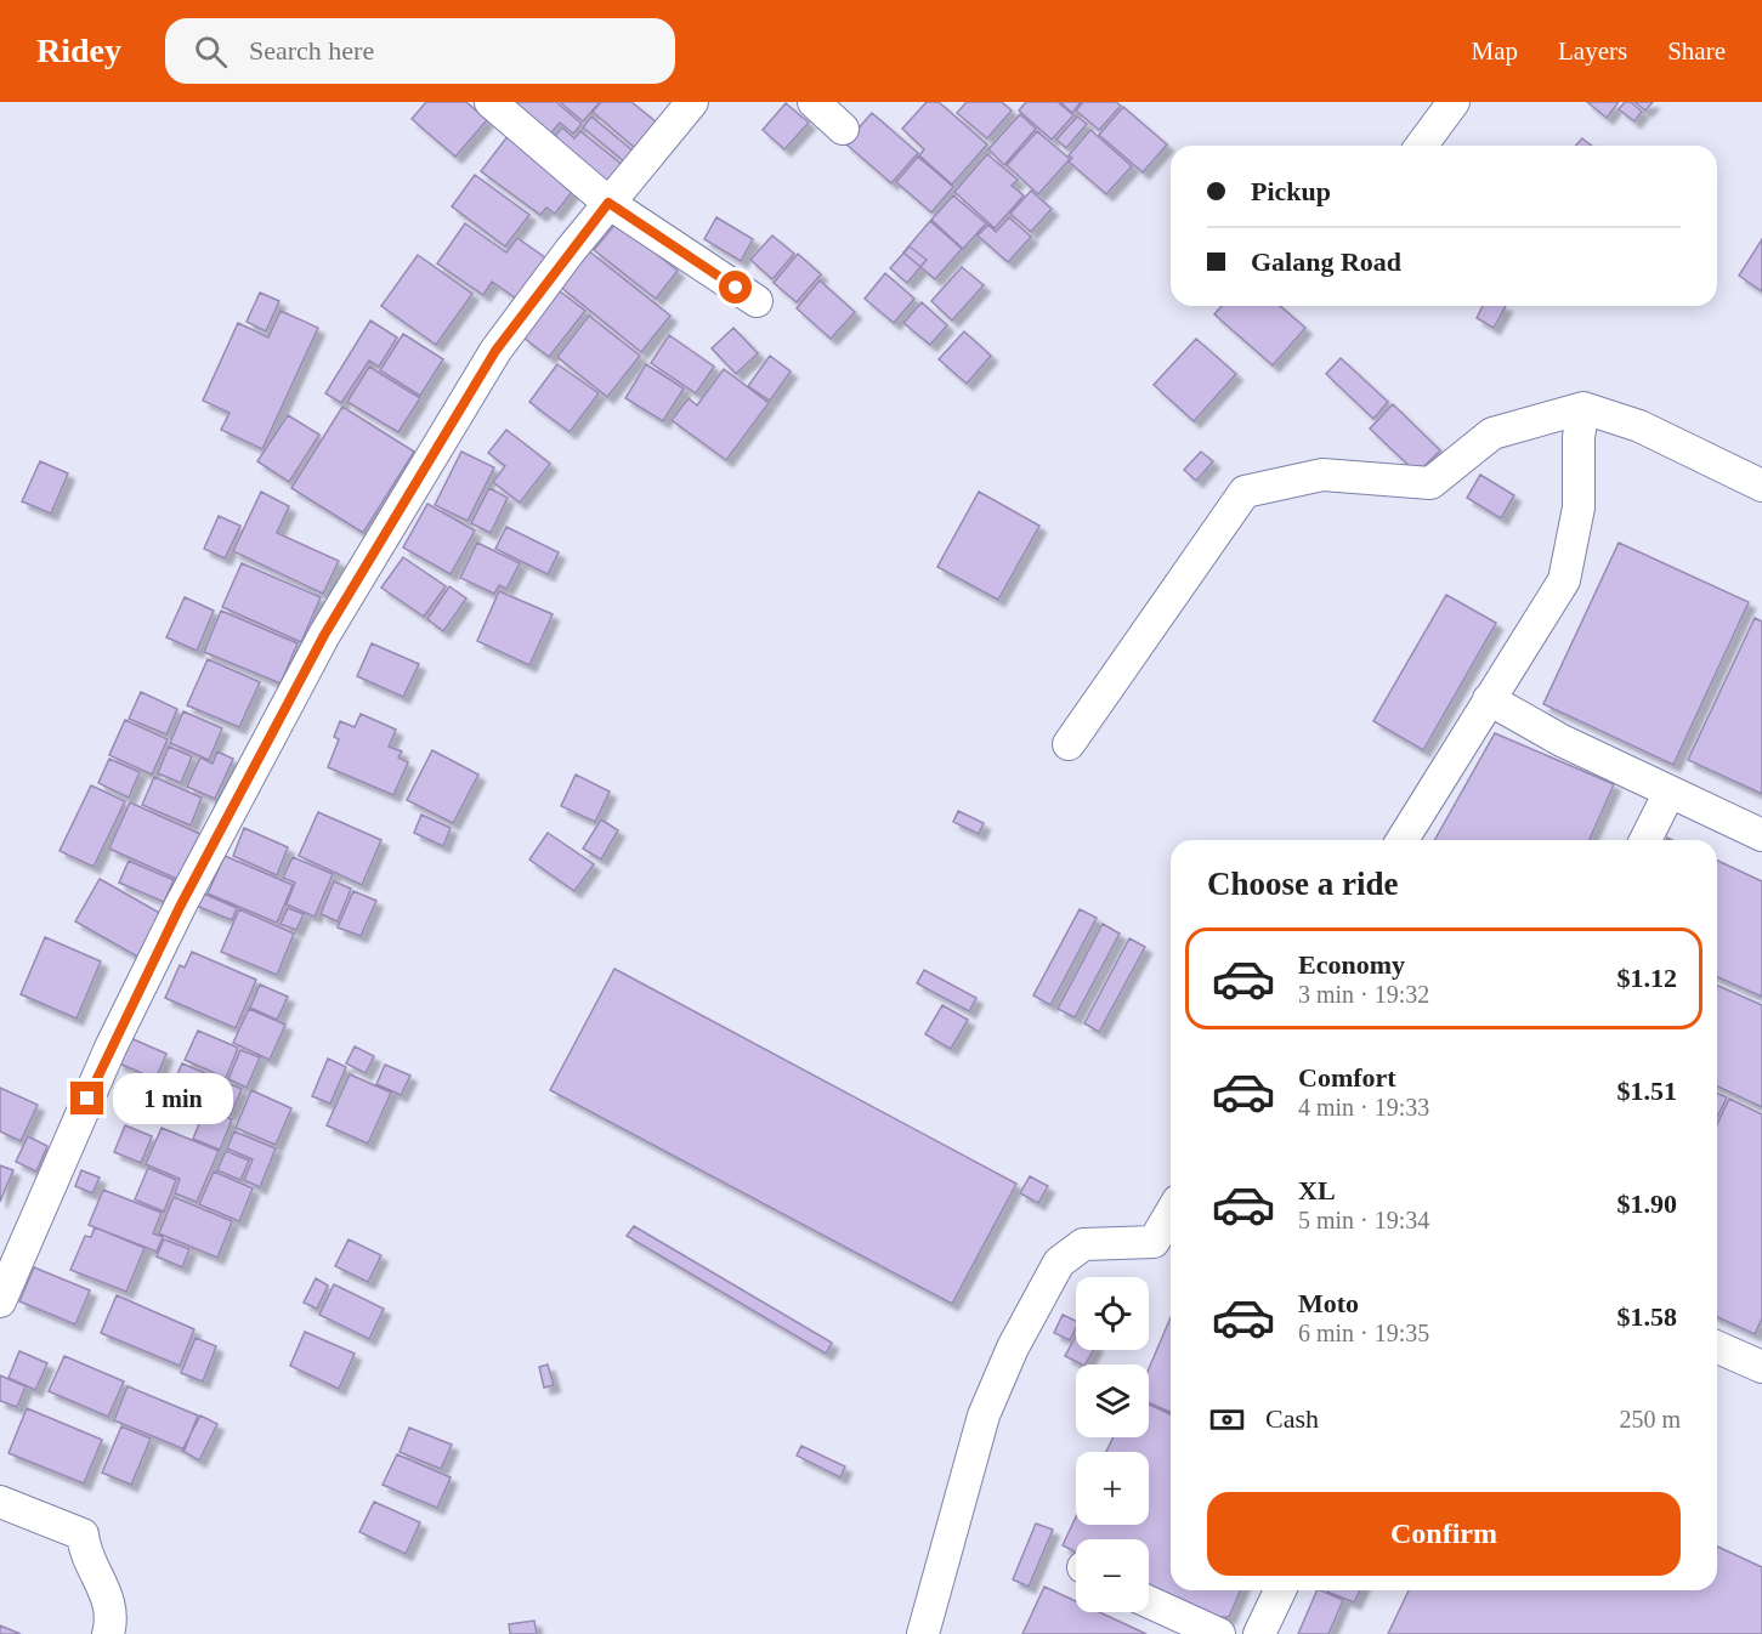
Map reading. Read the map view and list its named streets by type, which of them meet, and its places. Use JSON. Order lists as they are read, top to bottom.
{
  "page": {
    "header": "Ridey",
    "search": "Search here",
    "nav": ["Map", "Layers", "Share"],
    "banner": ["Pickup", "Galang Road"],
    "heading": "Choose a ride",
    "list": [
      {
        "name": "Economy",
        "note": "3 min · 19:32",
        "value": "$1.12"
      },
      {
        "name": "Comfort",
        "note": "4 min · 19:33",
        "value": "$1.51"
      },
      {
        "name": "XL",
        "note": "5 min · 19:34",
        "value": "$1.90"
      },
      {
        "name": "Moto",
        "note": "6 min · 19:35",
        "value": "$1.58"
      }
    ],
    "bubble": "1 min",
    "map_buttons": ["+", "−"],
    "pay": ["Cash", "250 m"],
    "buttons": "Confirm"
  }
}
